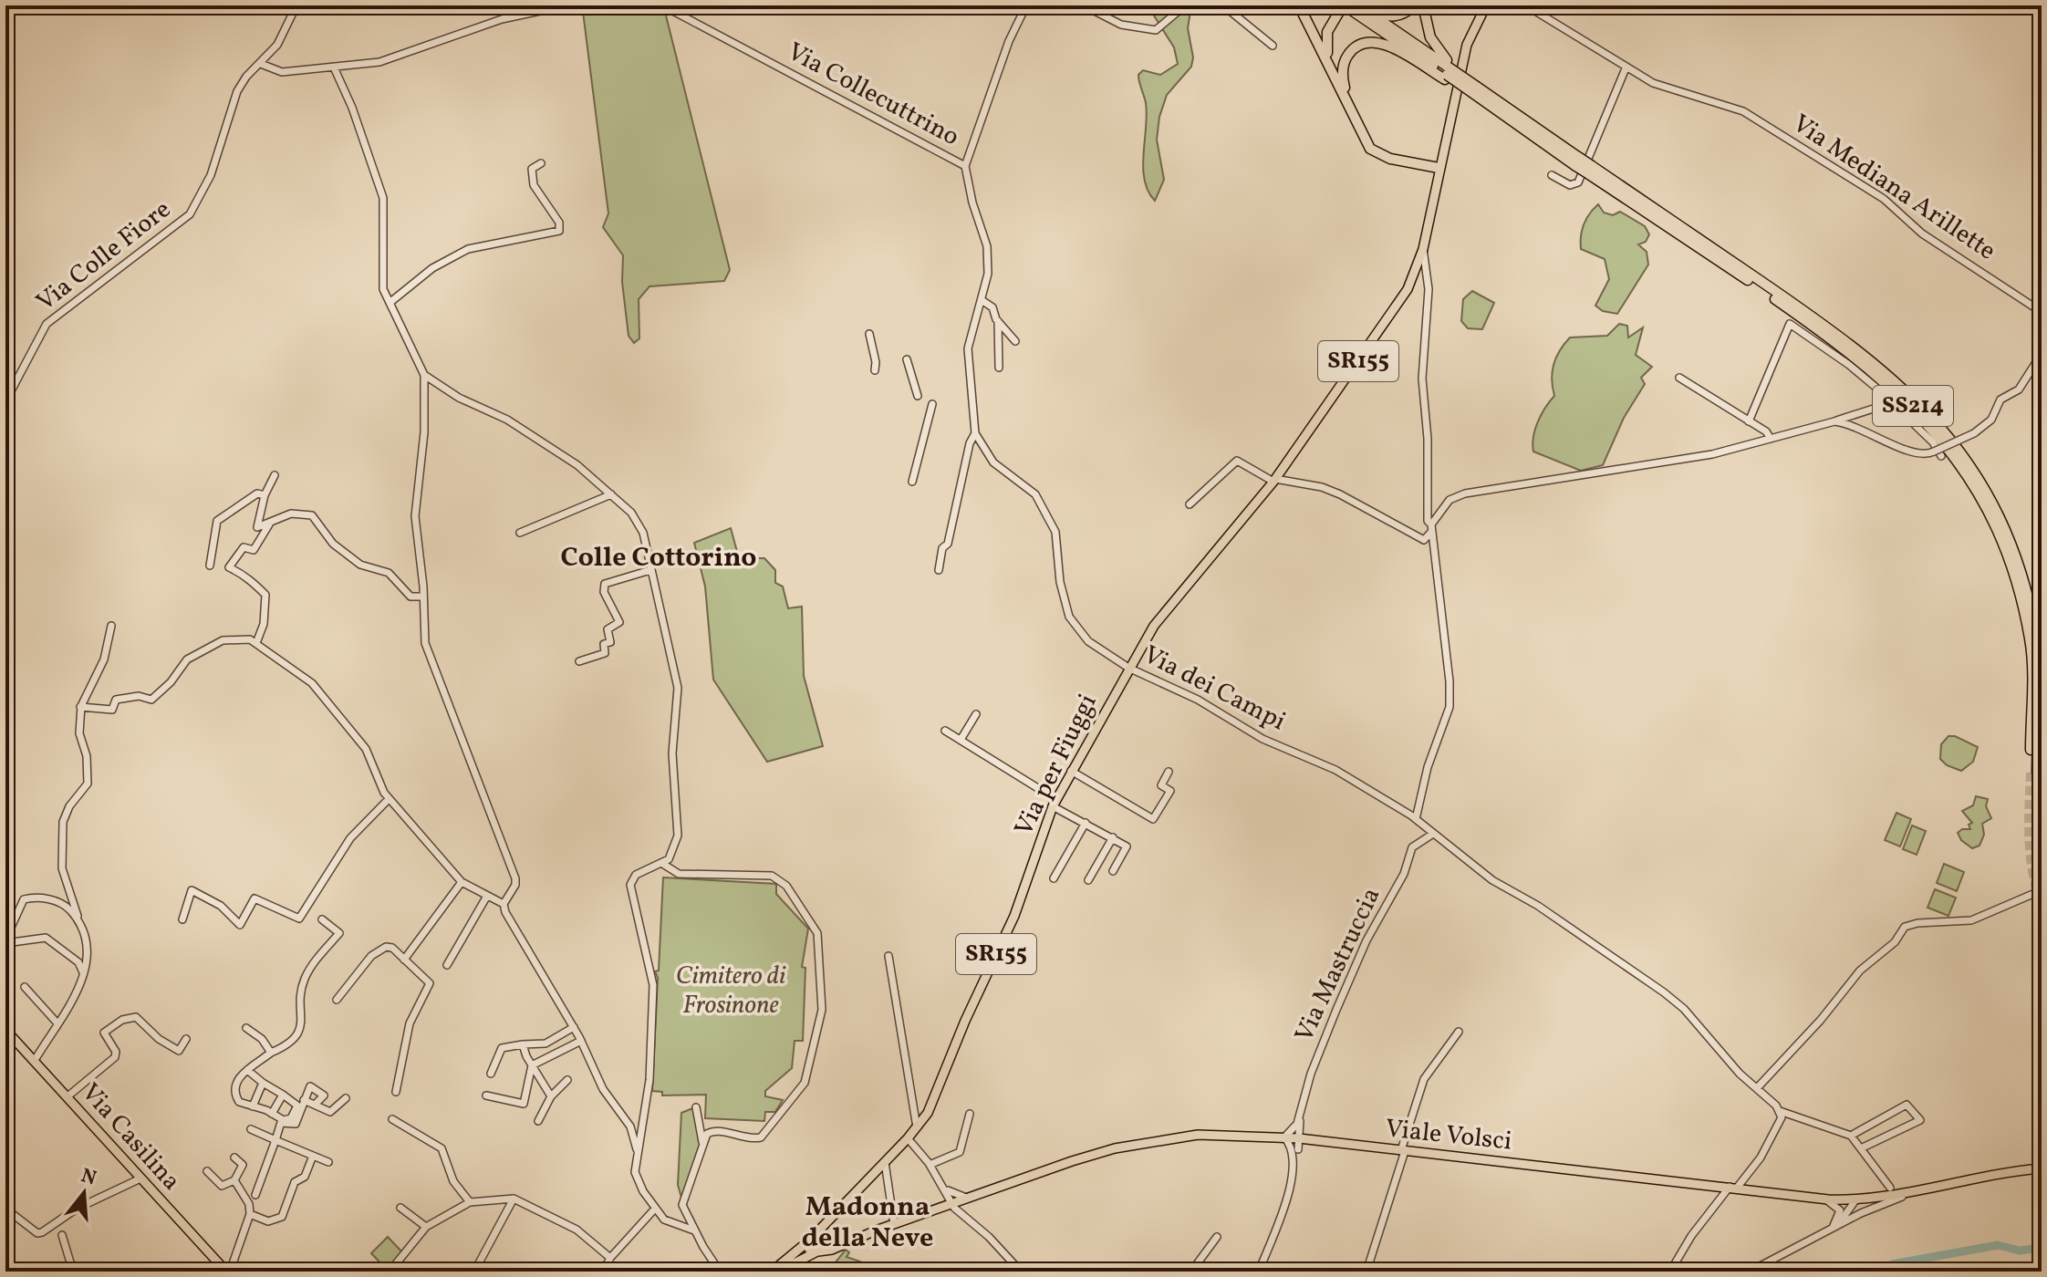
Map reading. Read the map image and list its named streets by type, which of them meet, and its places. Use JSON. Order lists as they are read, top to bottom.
{
  "streets": {
    "highway": ["SS214"],
    "main road": [
      "SR155",
      "Via per Fiuggi",
      "Viale Volsci",
      "Via Casilina"
    ],
    "street": [
      "Via Collecuttrino",
      "Via Mediana Arillette",
      "Via Colle Fiore",
      "Via dei Campi",
      "Via Mastruccia"
    ]
  },
  "crossings": [
    ["Via Collecuttrino", "Via Colle Fiore"],
    ["Via Collecuttrino", "Via dei Campi"],
    ["SR155", "Via dei Campi"],
    ["SR155", "Via per Fiuggi"],
    ["Via dei Campi", "Via per Fiuggi"],
    ["Via dei Campi", "Via Mastruccia"],
    ["Via per Fiuggi", "Viale Volsci"],
    ["Via Mastruccia", "Viale Volsci"]
  ],
  "districts": ["Colle Cottorino", "Madonna della Neve"],
  "parks": ["Cimitero di Frosinone"],
  "north": "top"
}
